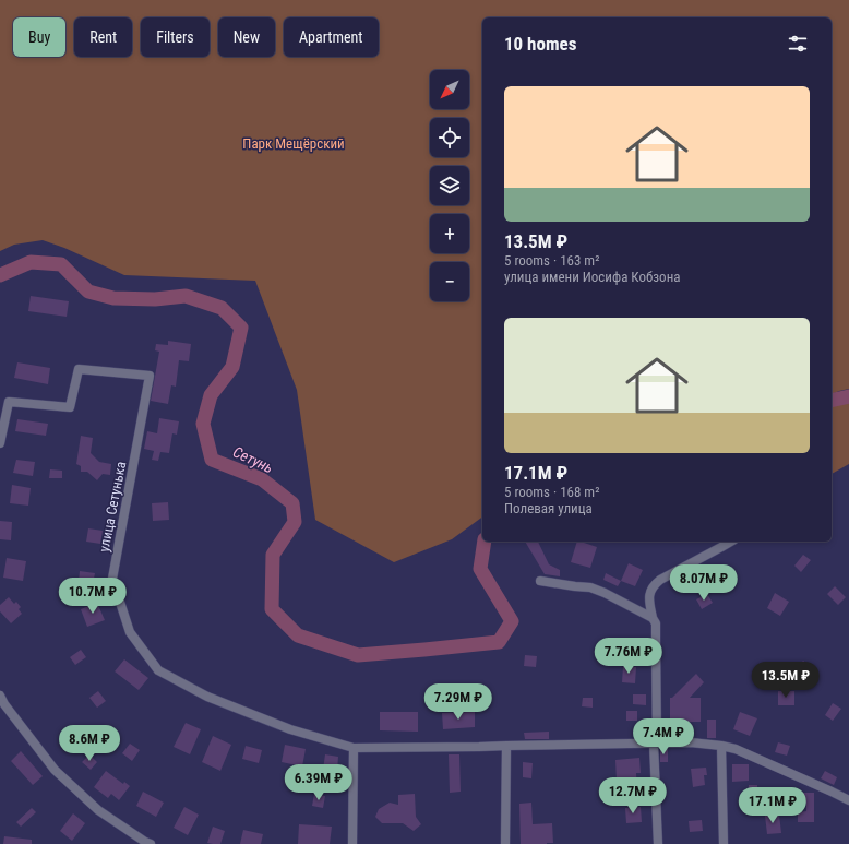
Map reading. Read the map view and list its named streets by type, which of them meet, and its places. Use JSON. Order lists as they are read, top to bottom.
{
  "streets": {
    "street": ["улица Сетунька"]
  },
  "water": ["Сетунь"],
  "parks": ["Парк Мещёрский"],
  "north": "bottom left",
  "page": {
    "chip": [
      "Buy",
      "Rent",
      "Filters",
      "New",
      "Apartment"
    ],
    "heading": "10 homes",
    "map_buttons": ["+", "−"],
    "list": [
      {
        "name": "13.5M ₽",
        "note": "5 rooms · 163 m² · улица имени Иосифа Кобзона"
      },
      {
        "name": "17.1M ₽",
        "note": "5 rooms · 168 m² · Полевая улица"
      }
    ],
    "price": [
      "8.07M ₽",
      "10.7M ₽",
      "7.76M ₽",
      "13.5M ₽",
      "7.29M ₽",
      "7.4M ₽",
      "8.6M ₽",
      "6.39M ₽",
      "12.7M ₽",
      "17.1M ₽"
    ]
  }
}
